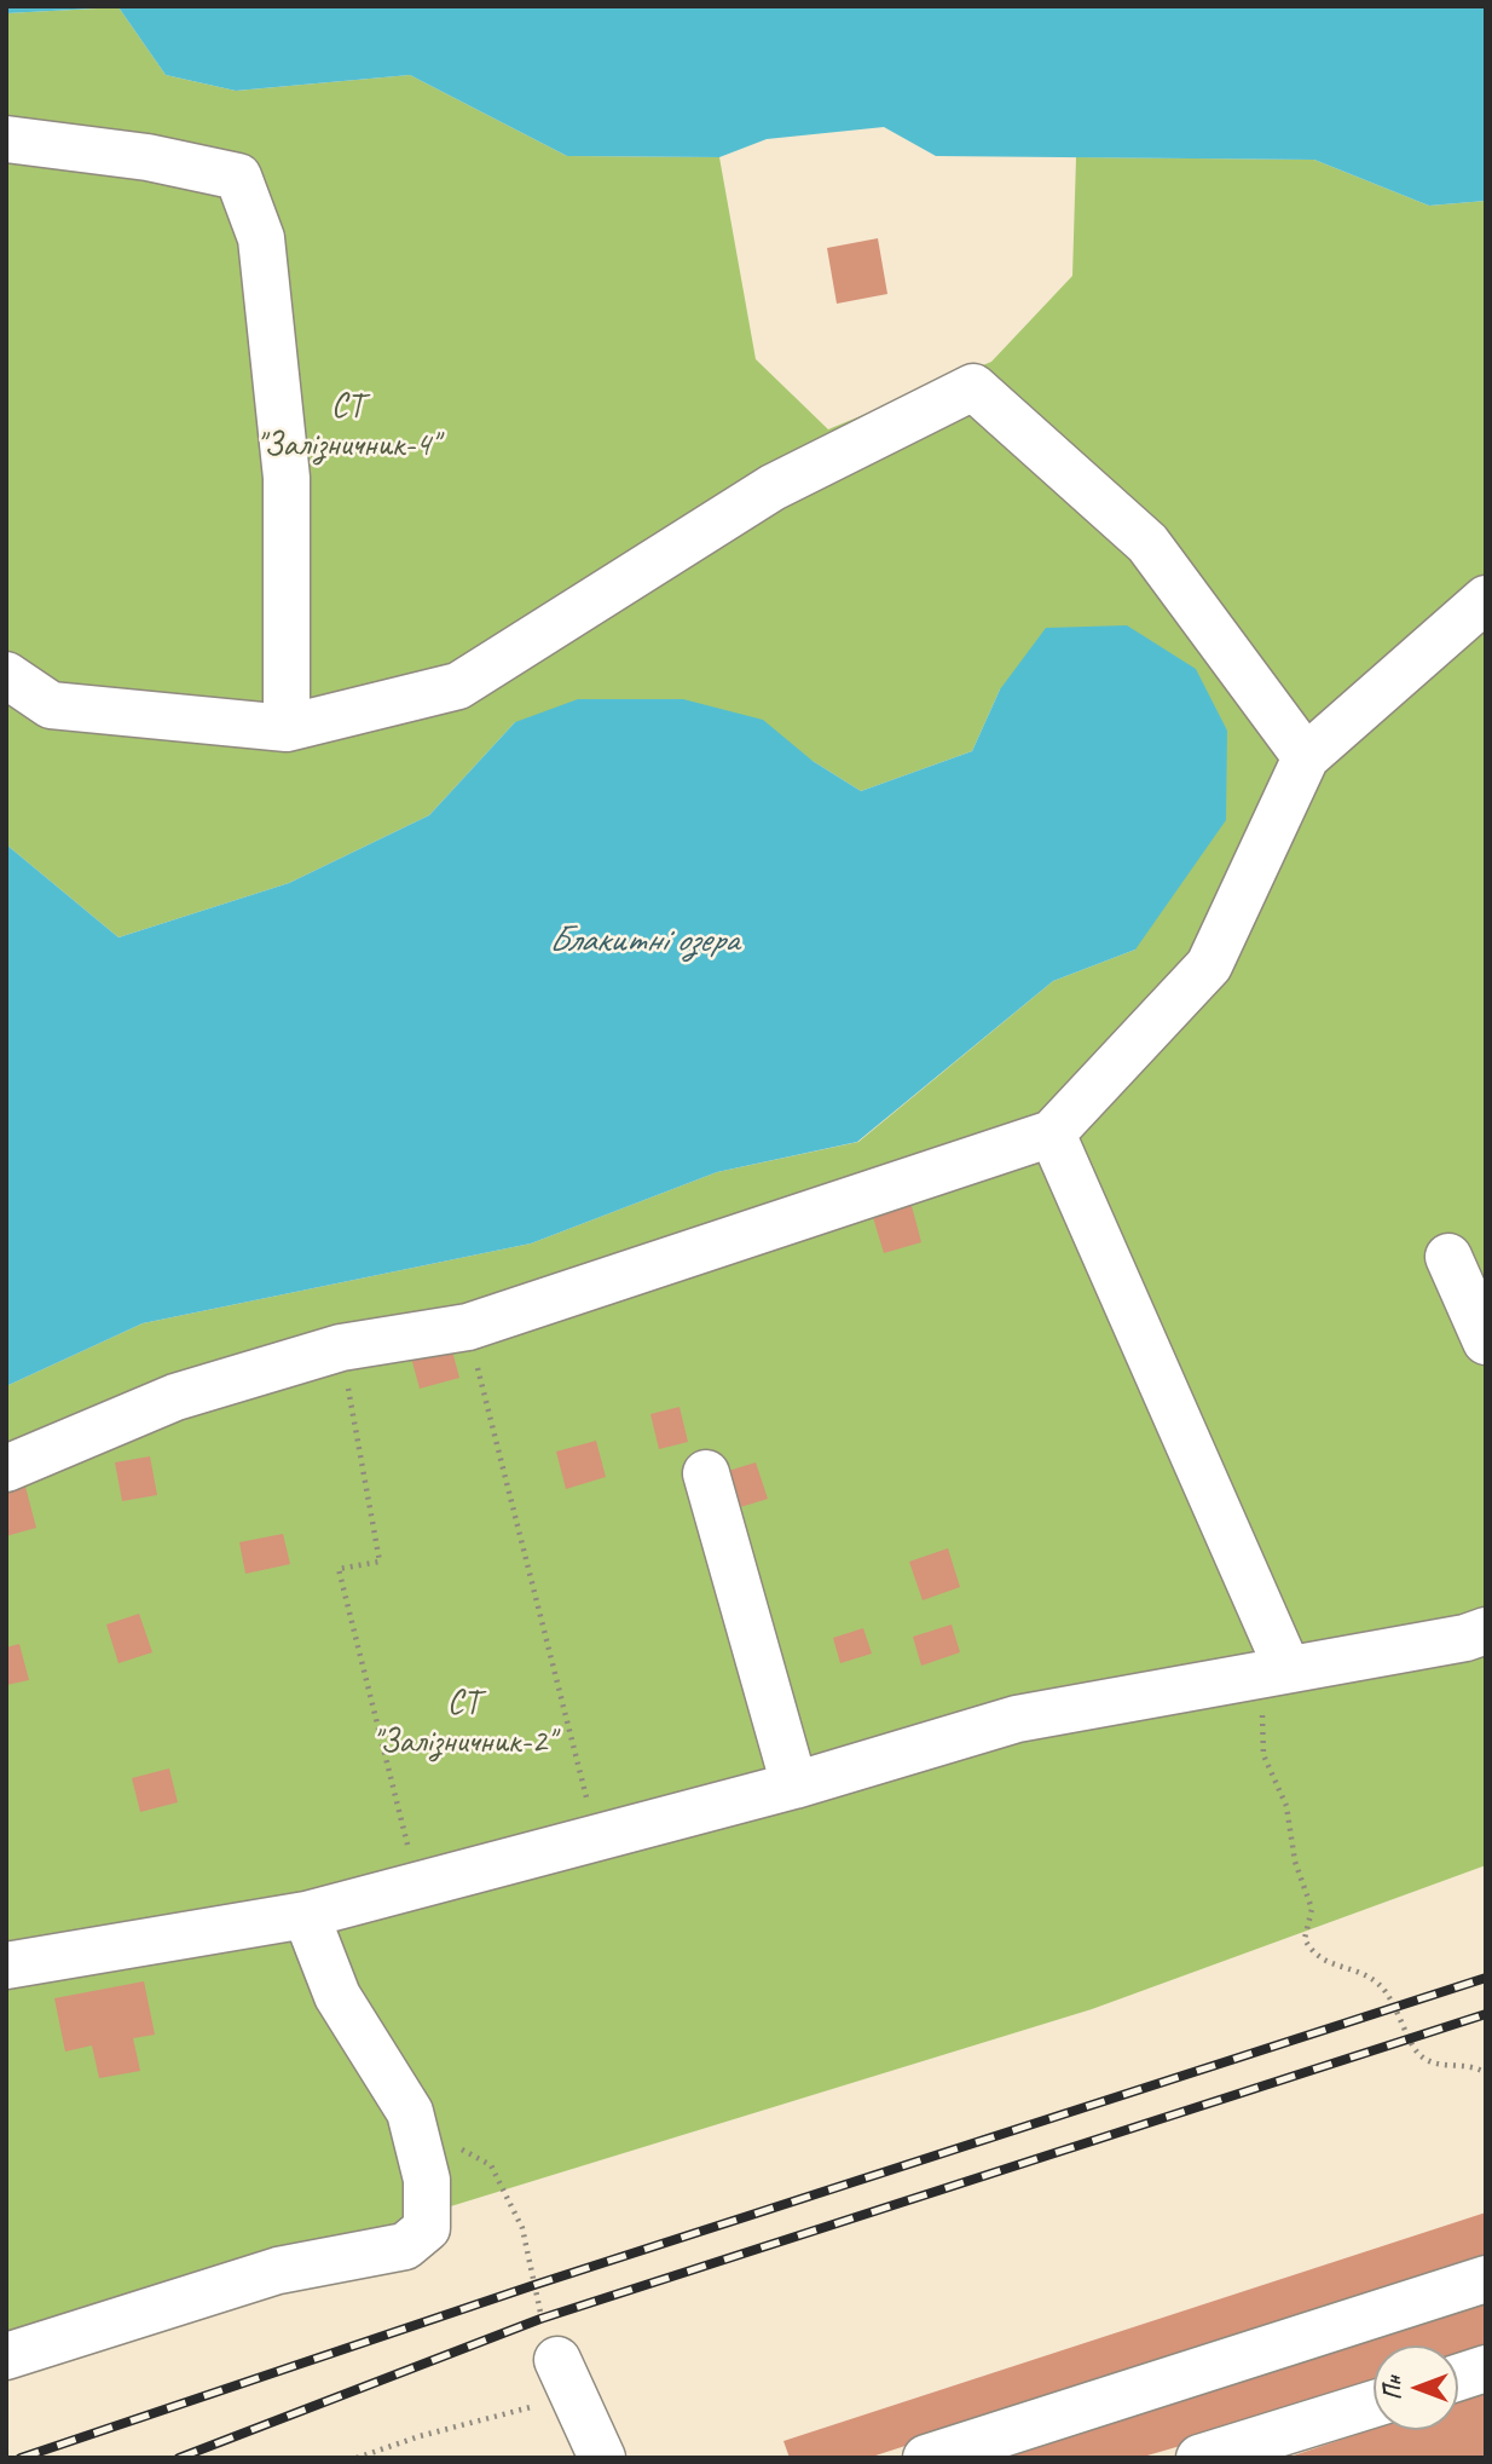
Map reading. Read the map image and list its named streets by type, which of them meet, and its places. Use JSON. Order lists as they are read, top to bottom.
{
  "water": ["Блакитні озера"],
  "parks": ["СТ \"Залізничник-4\"", "СТ \"Залізничник-2\""],
  "north": "left"
}
